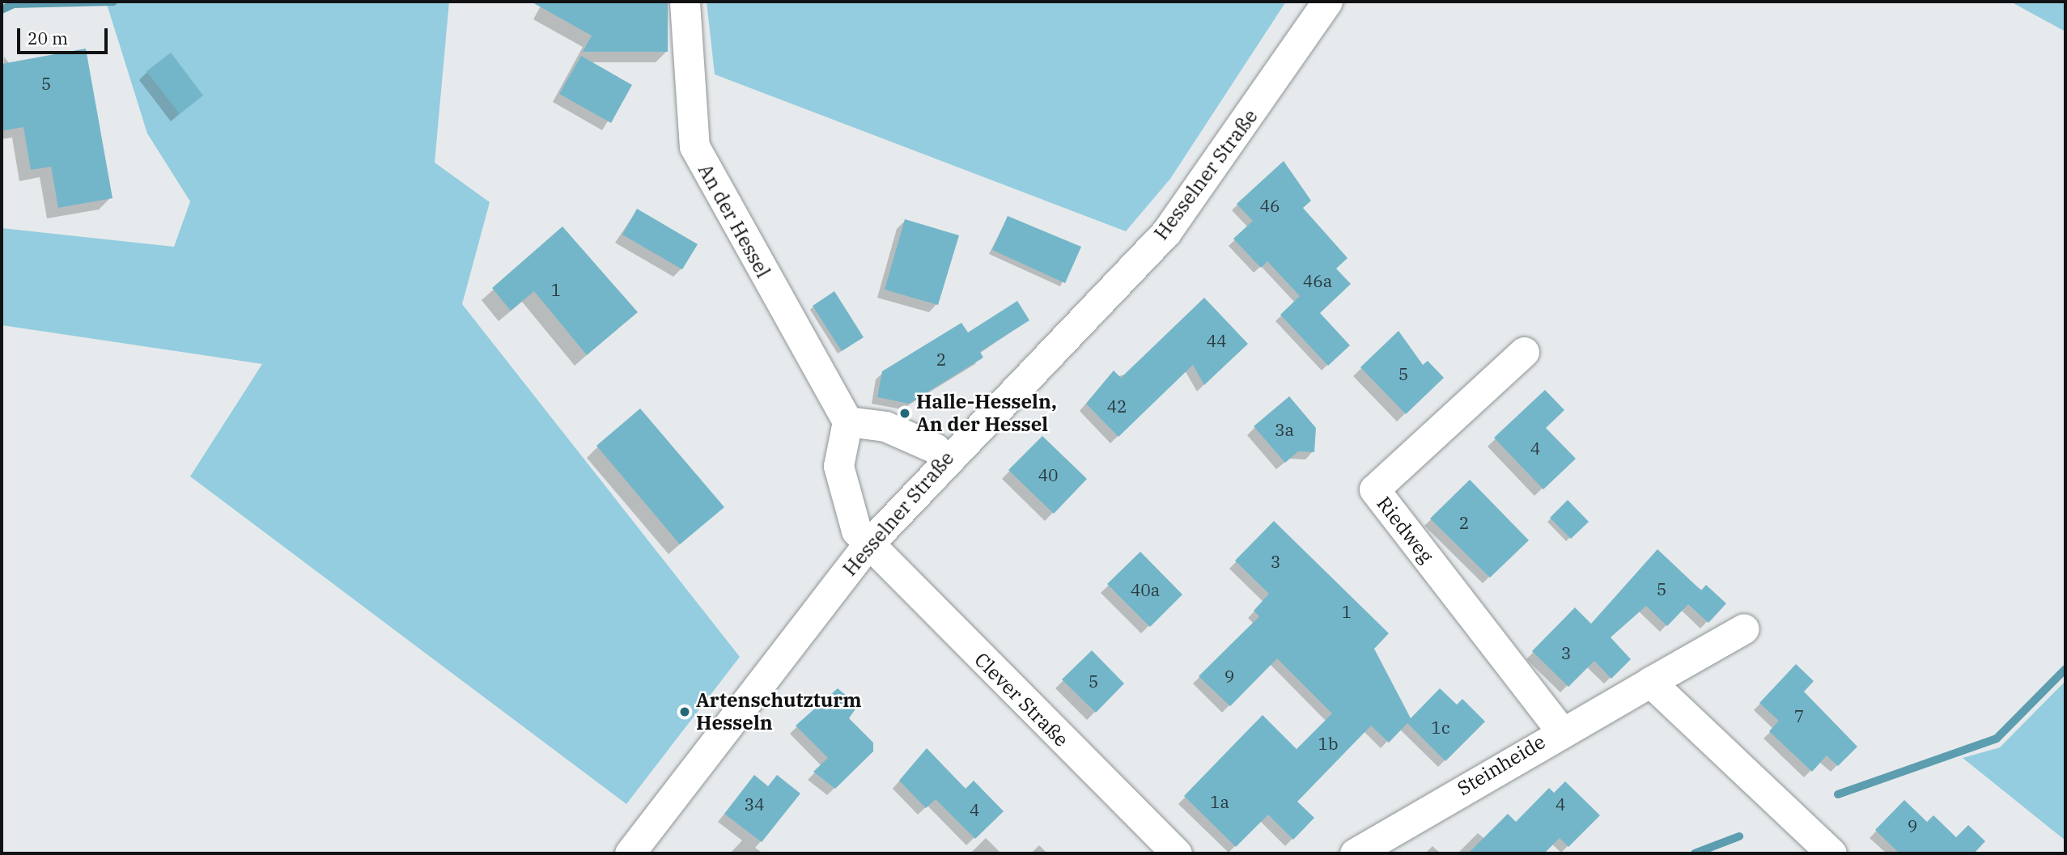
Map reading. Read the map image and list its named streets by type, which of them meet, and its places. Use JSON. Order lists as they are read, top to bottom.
{
  "streets": {
    "street": [
      "Hesselner Straße",
      "An der Hessel",
      "Riedweg",
      "Clever Straße",
      "Steinheide"
    ]
  },
  "crossings": [
    ["Hesselner Straße", "Clever Straße"],
    ["Riedweg", "Steinheide"]
  ],
  "places": ["Halle-Hesseln, An der Hessel", "Artenschutzturm Hesseln"],
  "house_numbers": [
    "5",
    "46",
    "46a",
    "1",
    "44",
    "2",
    "5",
    "42",
    "3a",
    "4",
    "40",
    "2",
    "3",
    "5",
    "40a",
    "1",
    "3",
    "9",
    "5",
    "7",
    "1c",
    "1b",
    "1a",
    "34",
    "4",
    "4",
    "9"
  ],
  "scale_bar": "20 m"
}
